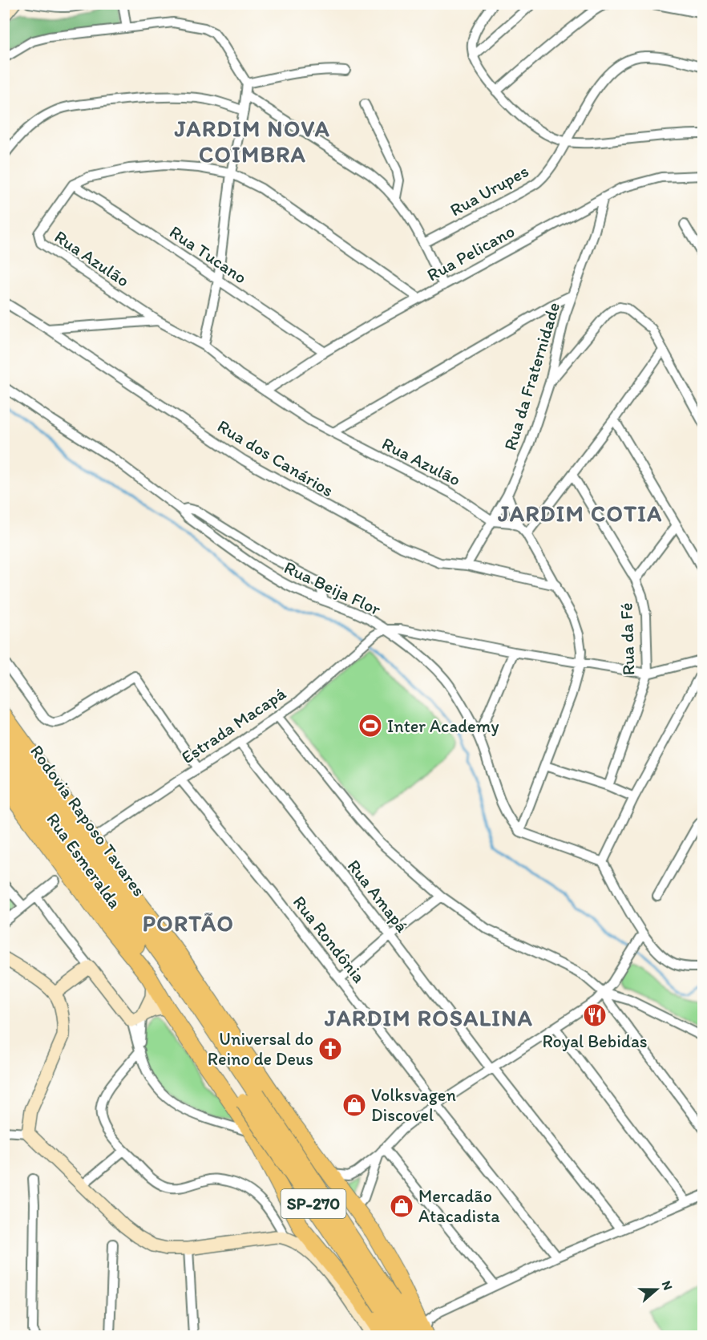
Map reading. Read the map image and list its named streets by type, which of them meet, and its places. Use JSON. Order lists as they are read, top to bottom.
{
  "streets": {
    "highway": ["Rodovia Raposo Tavares", "Rua Esmeralda", "SP-270"],
    "street": [
      "Rua Urupes",
      "Rua Pelicano",
      "Rua Tucano",
      "Rua Azulão",
      "Rua da Fraternidade",
      "Rua dos Canários",
      "Rua Beija Flor",
      "Rua da Fé",
      "Estrada Macapá",
      "Rua Amapá",
      "Rua Rondônia"
    ]
  },
  "crossings": [
    ["Rua Pelicano", "Rua Tucano"],
    ["Rua Pelicano", "Rua Azulão"],
    ["Rua Pelicano", "Rua da Fraternidade"],
    ["Rua Tucano", "Rua Azulão"],
    ["Rua Azulão", "Rua da Fraternidade"],
    ["Rua da Fraternidade", "Rua dos Canários"],
    ["Rua Beija Flor", "Rua da Fé"],
    ["Rua Beija Flor", "Estrada Macapá"],
    ["Estrada Macapá", "Rua Amapá"],
    ["Estrada Macapá", "Rua Rondônia"]
  ],
  "districts": [
    "JARDIM NOVA COIMBRA",
    "JARDIM COTIA",
    "PORTÃO",
    "JARDIM ROSALINA"
  ],
  "places": {
    "sports": ["Inter Academy"],
    "restaurant": ["Royal Bebidas"],
    "church": ["Universal do Reino de Deus"],
    "shop": ["Volksvagen Discovel", "Mercadão Atacadista"]
  },
  "north": "right"
}
